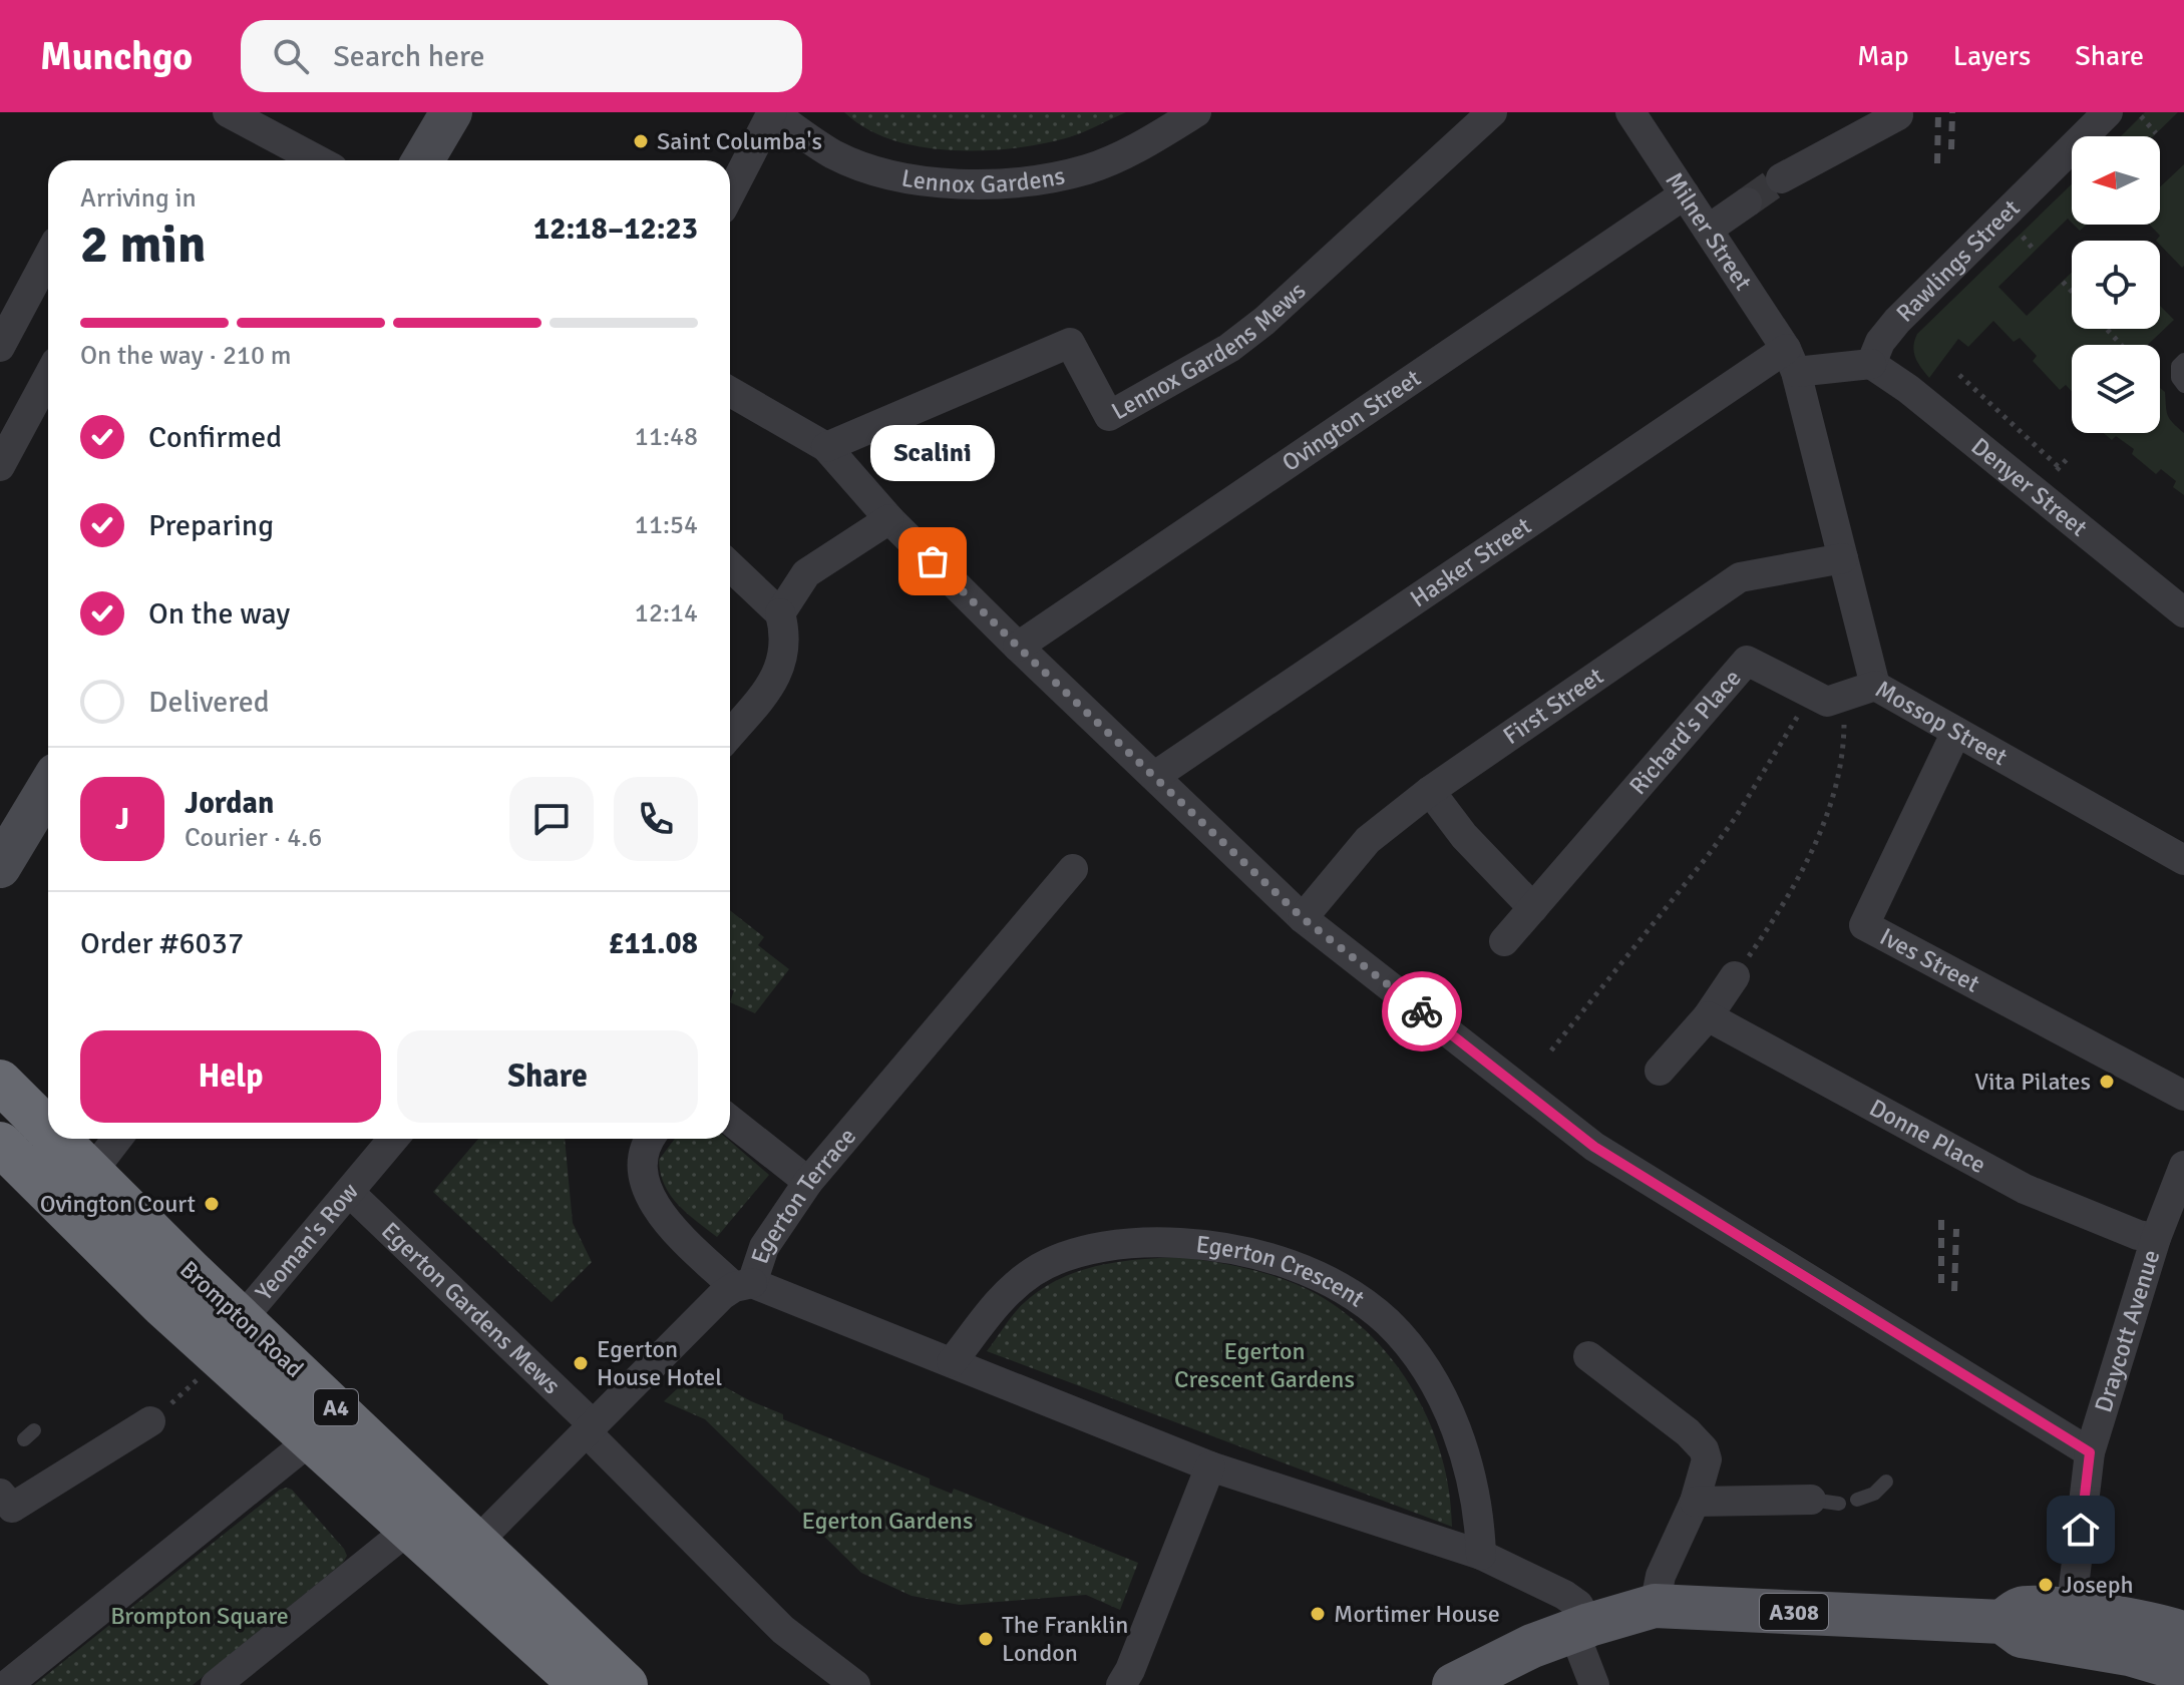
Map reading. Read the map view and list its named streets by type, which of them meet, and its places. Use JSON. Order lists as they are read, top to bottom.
{
  "streets": {
    "highway": ["Brompton Road", "A4"],
    "main road": ["A308"],
    "street": [
      "Lennox Gardens",
      "Milner Street",
      "Rawlings Street",
      "Lennox Gardens Mews",
      "Ovington Street",
      "Denyer Street",
      "Hasker Street",
      "First Street",
      "Mossop Street",
      "Richard's Place",
      "Ives Street",
      "Donne Place",
      "Egerton Terrace",
      "Yeoman's Row",
      "Egerton Crescent",
      "Egerton Gardens Mews",
      "Draycott Avenue"
    ]
  },
  "crossings": [
    ["Milner Street", "Ovington Street"],
    ["Milner Street", "Hasker Street"],
    ["Milner Street", "Mossop Street"],
    ["Rawlings Street", "Denyer Street"],
    ["Hasker Street", "Mossop Street"],
    ["First Street", "Mossop Street"],
    ["Mossop Street", "Ives Street"],
    ["Donne Place", "Draycott Avenue"],
    ["Egerton Terrace", "Egerton Gardens Mews"],
    ["Egerton Terrace", "Brompton Road"],
    ["Yeoman's Row", "Egerton Gardens Mews"],
    ["Yeoman's Row", "Brompton Road"],
    ["Draycott Avenue", "A308"]
  ],
  "parks": ["Egerton Crescent Gardens", "Egerton Gardens", "Brompton Square"],
  "places": [
    "Saint Columba's",
    "Scalini",
    "Vita Pilates",
    "Ovington Court",
    "Egerton House Hotel",
    "Joseph",
    "Mortimer House",
    "The Franklin London"
  ],
  "north": "left",
  "page": {
    "header": "Munchgo",
    "search": "Search here",
    "nav": ["Map", "Layers", "Share"],
    "heading": ["2 min", "Arriving in", "12:18–12:23"],
    "panel": [
      "Jordan",
      "Courier · 4.6",
      "Order #6037",
      "£11.08"
    ],
    "bar": "On the way · 210 m",
    "list": [
      ["Confirmed", "11:48"],
      ["Preparing", "11:54"],
      ["On the way", "12:14"],
      "Delivered"
    ],
    "bubble": "Scalini",
    "round": "J",
    "buttons": ["Help", "Share"]
  }
}
